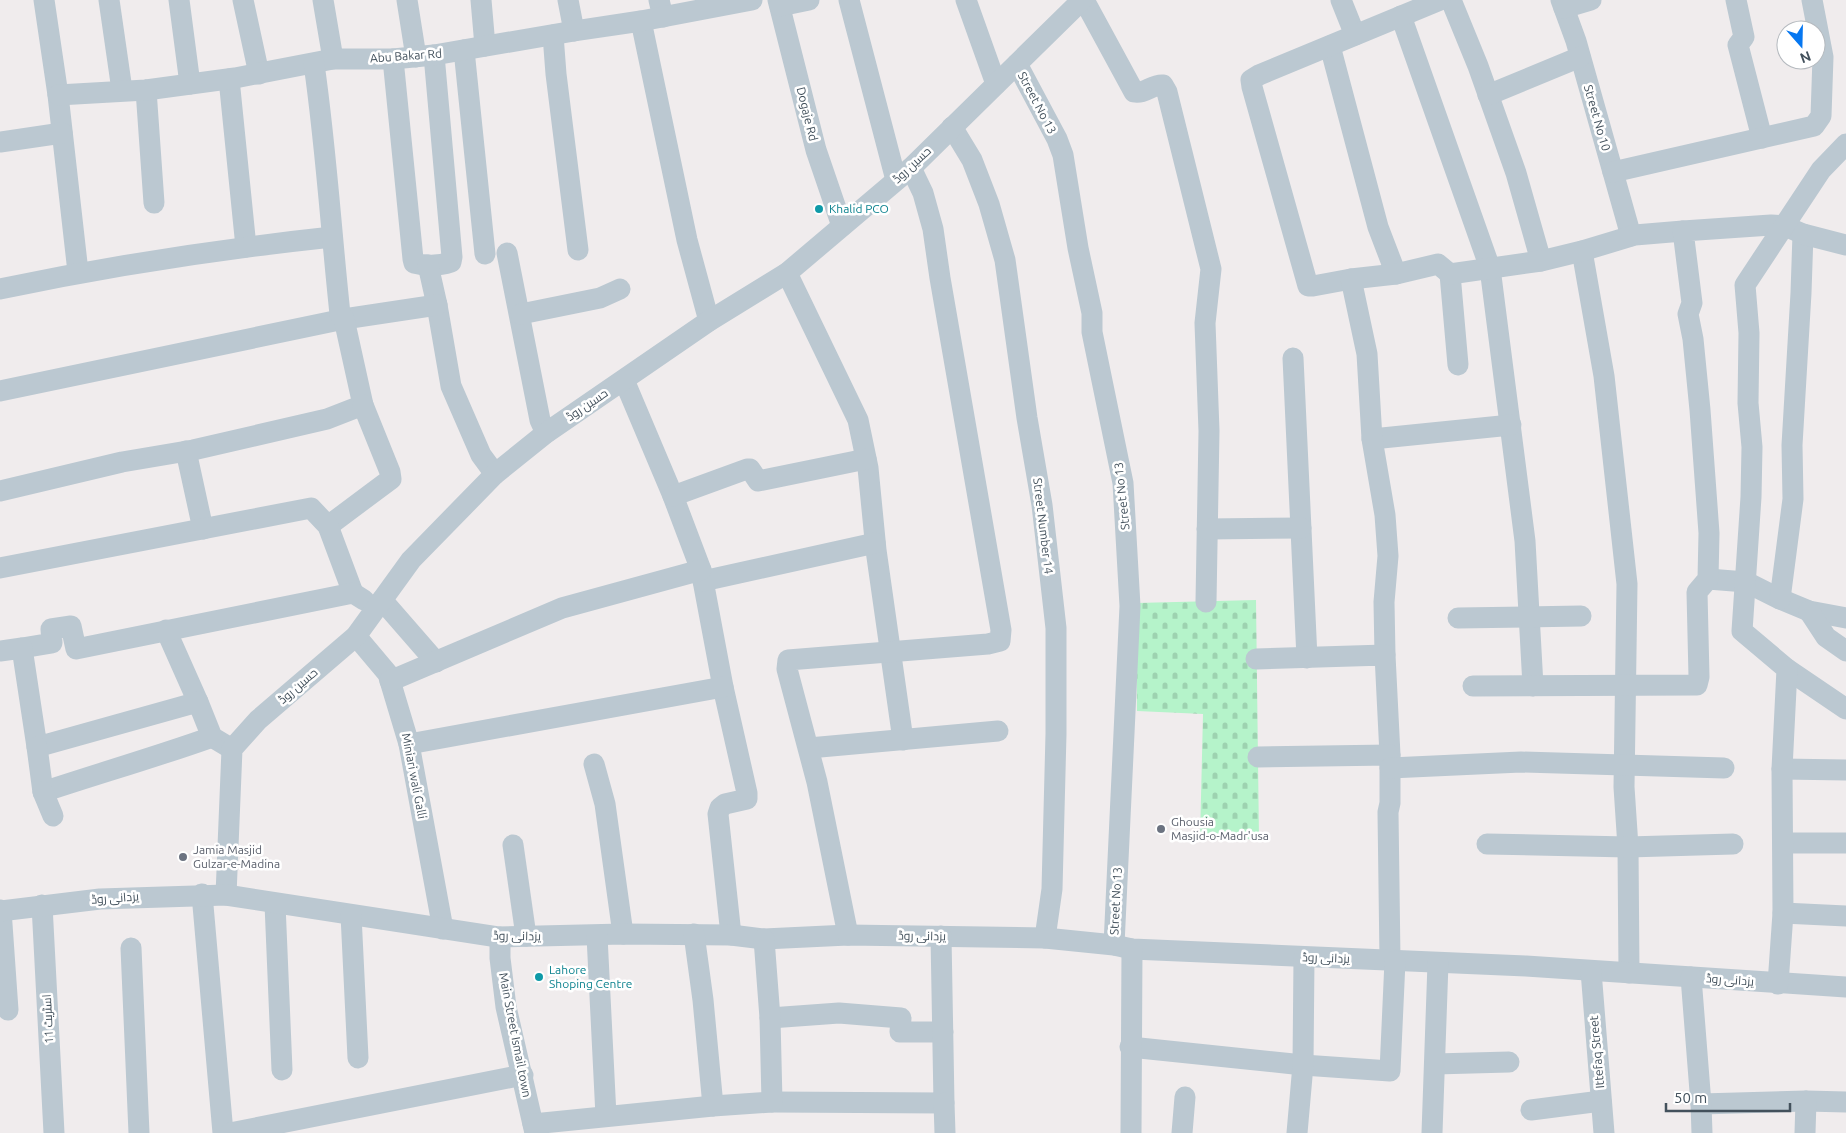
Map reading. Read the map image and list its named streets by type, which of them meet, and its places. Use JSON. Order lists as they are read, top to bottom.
{
  "streets": {
    "street": [
      "Abu Bakar Rd",
      "Street No 13",
      "Dogaje Rd",
      "Street No 10",
      "حسین روڈ",
      "Street Number 14",
      "Miniari wali Galli",
      "یزدانی روڈ",
      "اسٹریٹ 11",
      "Main Street Ismail town",
      "Ittefaq Street"
    ]
  },
  "crossings": [
    ["Street No 13", "حسین روڈ"],
    ["Street No 13", "یزدانی روڈ"],
    ["Dogaje Rd", "حسین روڈ"],
    ["حسین روڈ", "Street Number 14"],
    ["حسین روڈ", "Miniari wali Galli"],
    ["Street Number 14", "یزدانی روڈ"],
    ["Miniari wali Galli", "یزدانی روڈ"],
    ["یزدانی روڈ", "اسٹریٹ 11"],
    ["یزدانی روڈ", "Main Street Ismail town"],
    ["یزدانی روڈ", "Ittefaq Street"]
  ],
  "places": [
    "Khalid PCO",
    "Ghousia Masjid-o-Madr'usa",
    "Jamia Masjid Gulzar-e-Madina",
    "Lahore Shoping Centre"
  ],
  "scale_bar": "50 m",
  "north": "bottom"
}
